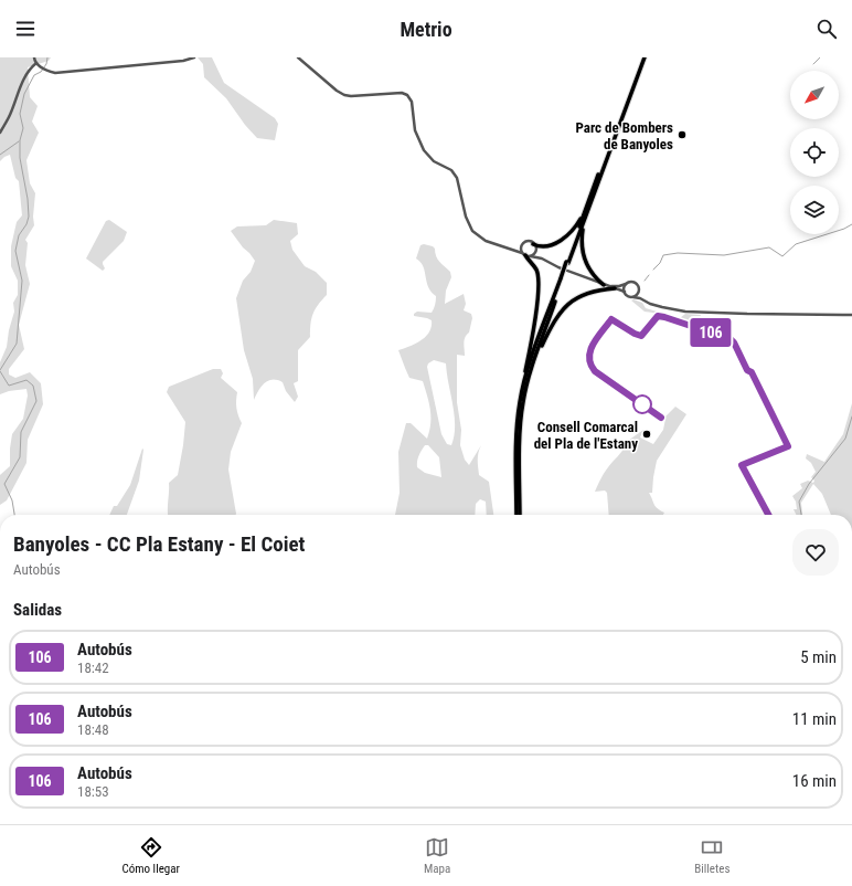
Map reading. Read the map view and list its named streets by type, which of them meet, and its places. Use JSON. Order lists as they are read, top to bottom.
{
  "places": ["Parc de Bombers de Banyoles", "Consell Comarcal del Pla de l'Estany"],
  "lines": ["bus line 106"],
  "north": "bottom left",
  "page": {
    "header": "Metrio",
    "on_map": "106",
    "heading": [
      ["Banyoles - CC Pla Estany - El Coiet", "Autobús"],
      "Salidas"
    ],
    "list": [
      {
        "mark": "106",
        "name": "Autobús",
        "note": "18:42",
        "value": "5 min"
      },
      {
        "mark": "106",
        "name": "Autobús",
        "note": "18:48",
        "value": "11 min"
      },
      {
        "mark": "106",
        "name": "Autobús",
        "note": "18:53",
        "value": "16 min"
      }
    ],
    "tabs": ["Cómo llegar", "Mapa", "Billetes"]
  }
}
